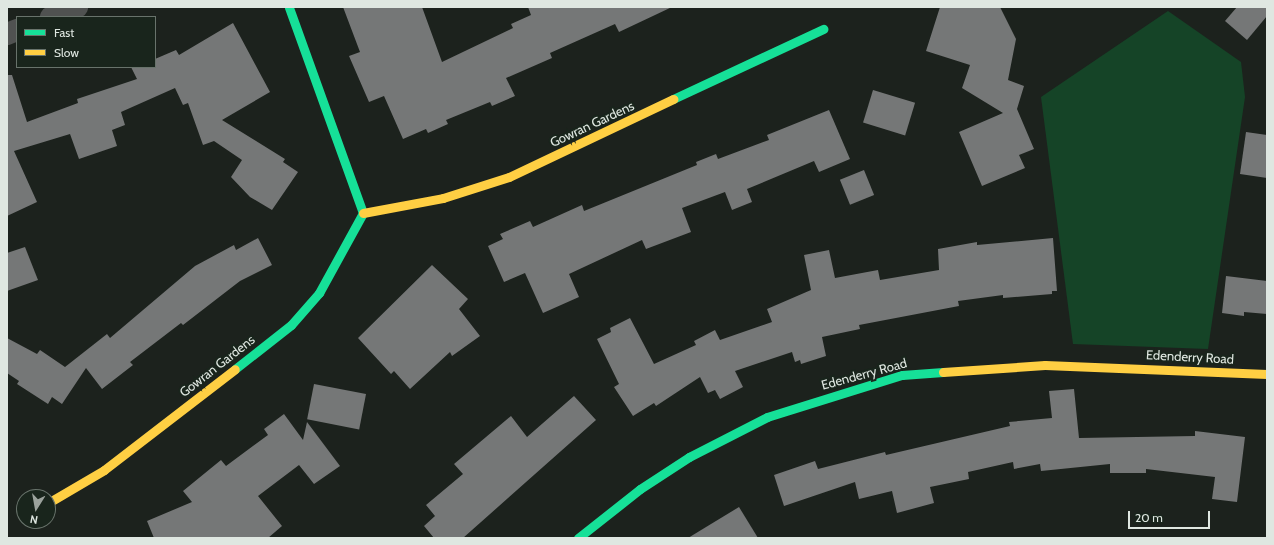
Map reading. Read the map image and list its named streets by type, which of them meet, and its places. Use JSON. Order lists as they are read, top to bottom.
{
  "streets": {
    "street": ["Gowran Gardens", "Edenderry Road"]
  },
  "legend": ["Fast", "Slow"],
  "scale_bar": "20 m",
  "north": "bottom"
}
